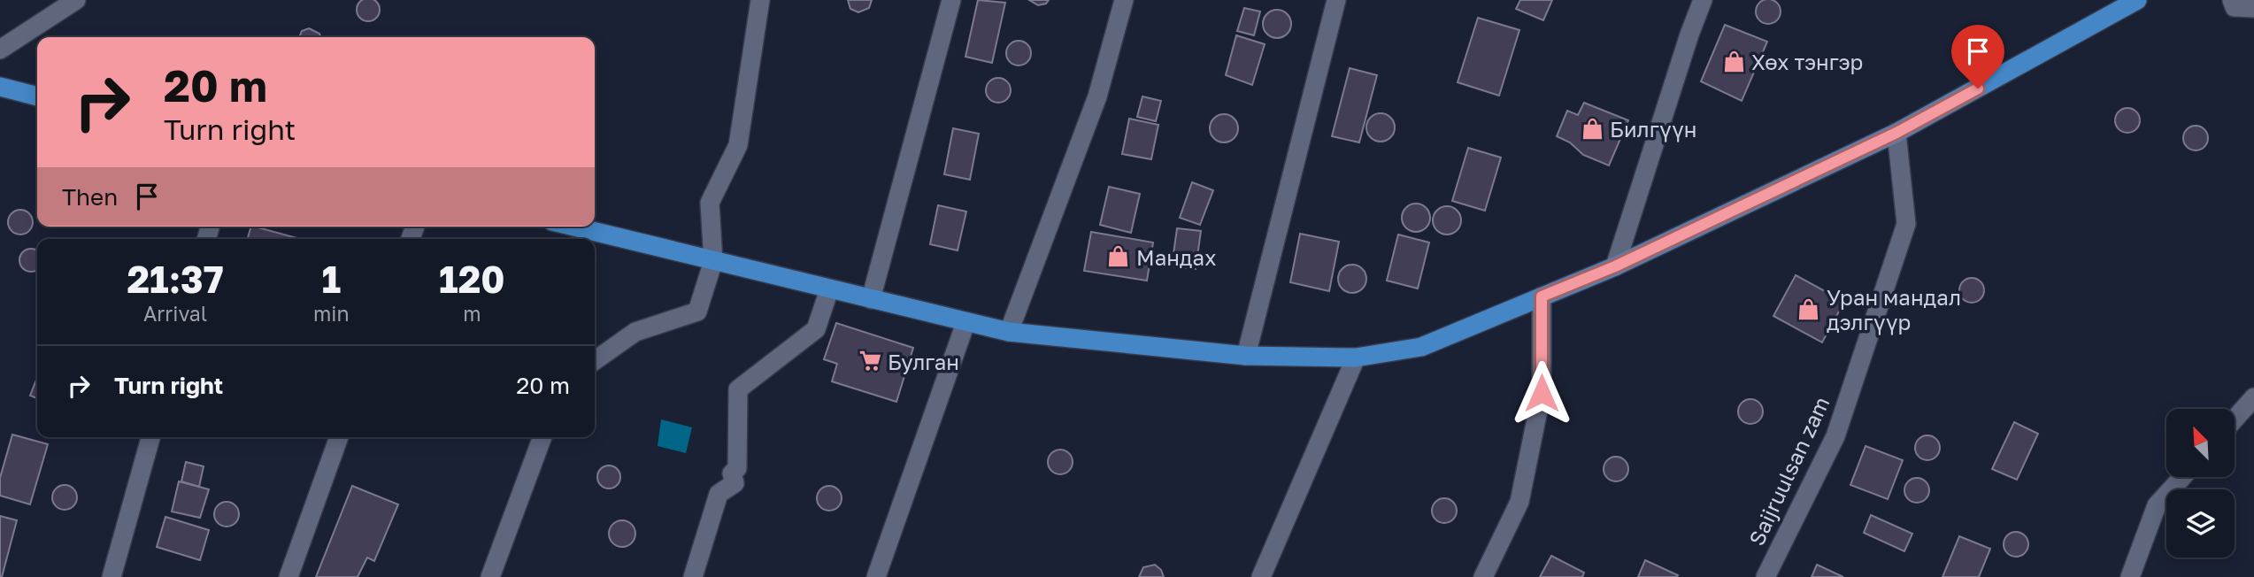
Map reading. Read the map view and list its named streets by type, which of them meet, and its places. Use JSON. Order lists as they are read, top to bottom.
{
  "streets": {
    "street": ["Saijruulsan zam"]
  },
  "places": {
    "shop": [
      "Хөх тэнгэр",
      "Билгүүн",
      "Мандах",
      "Уран мандал дэлгүүр"
    ],
    "supermarket": ["Булган"]
  },
  "north": "top left",
  "page": {
    "turn": ["20 m", "Turn right"],
    "then": "Then",
    "eta": [
      "21:37",
      "Arrival",
      "1",
      "min",
      "120",
      "m"
    ],
    "list": [
      {
        "name": "Turn right",
        "value": "20 m"
      }
    ]
  }
}
